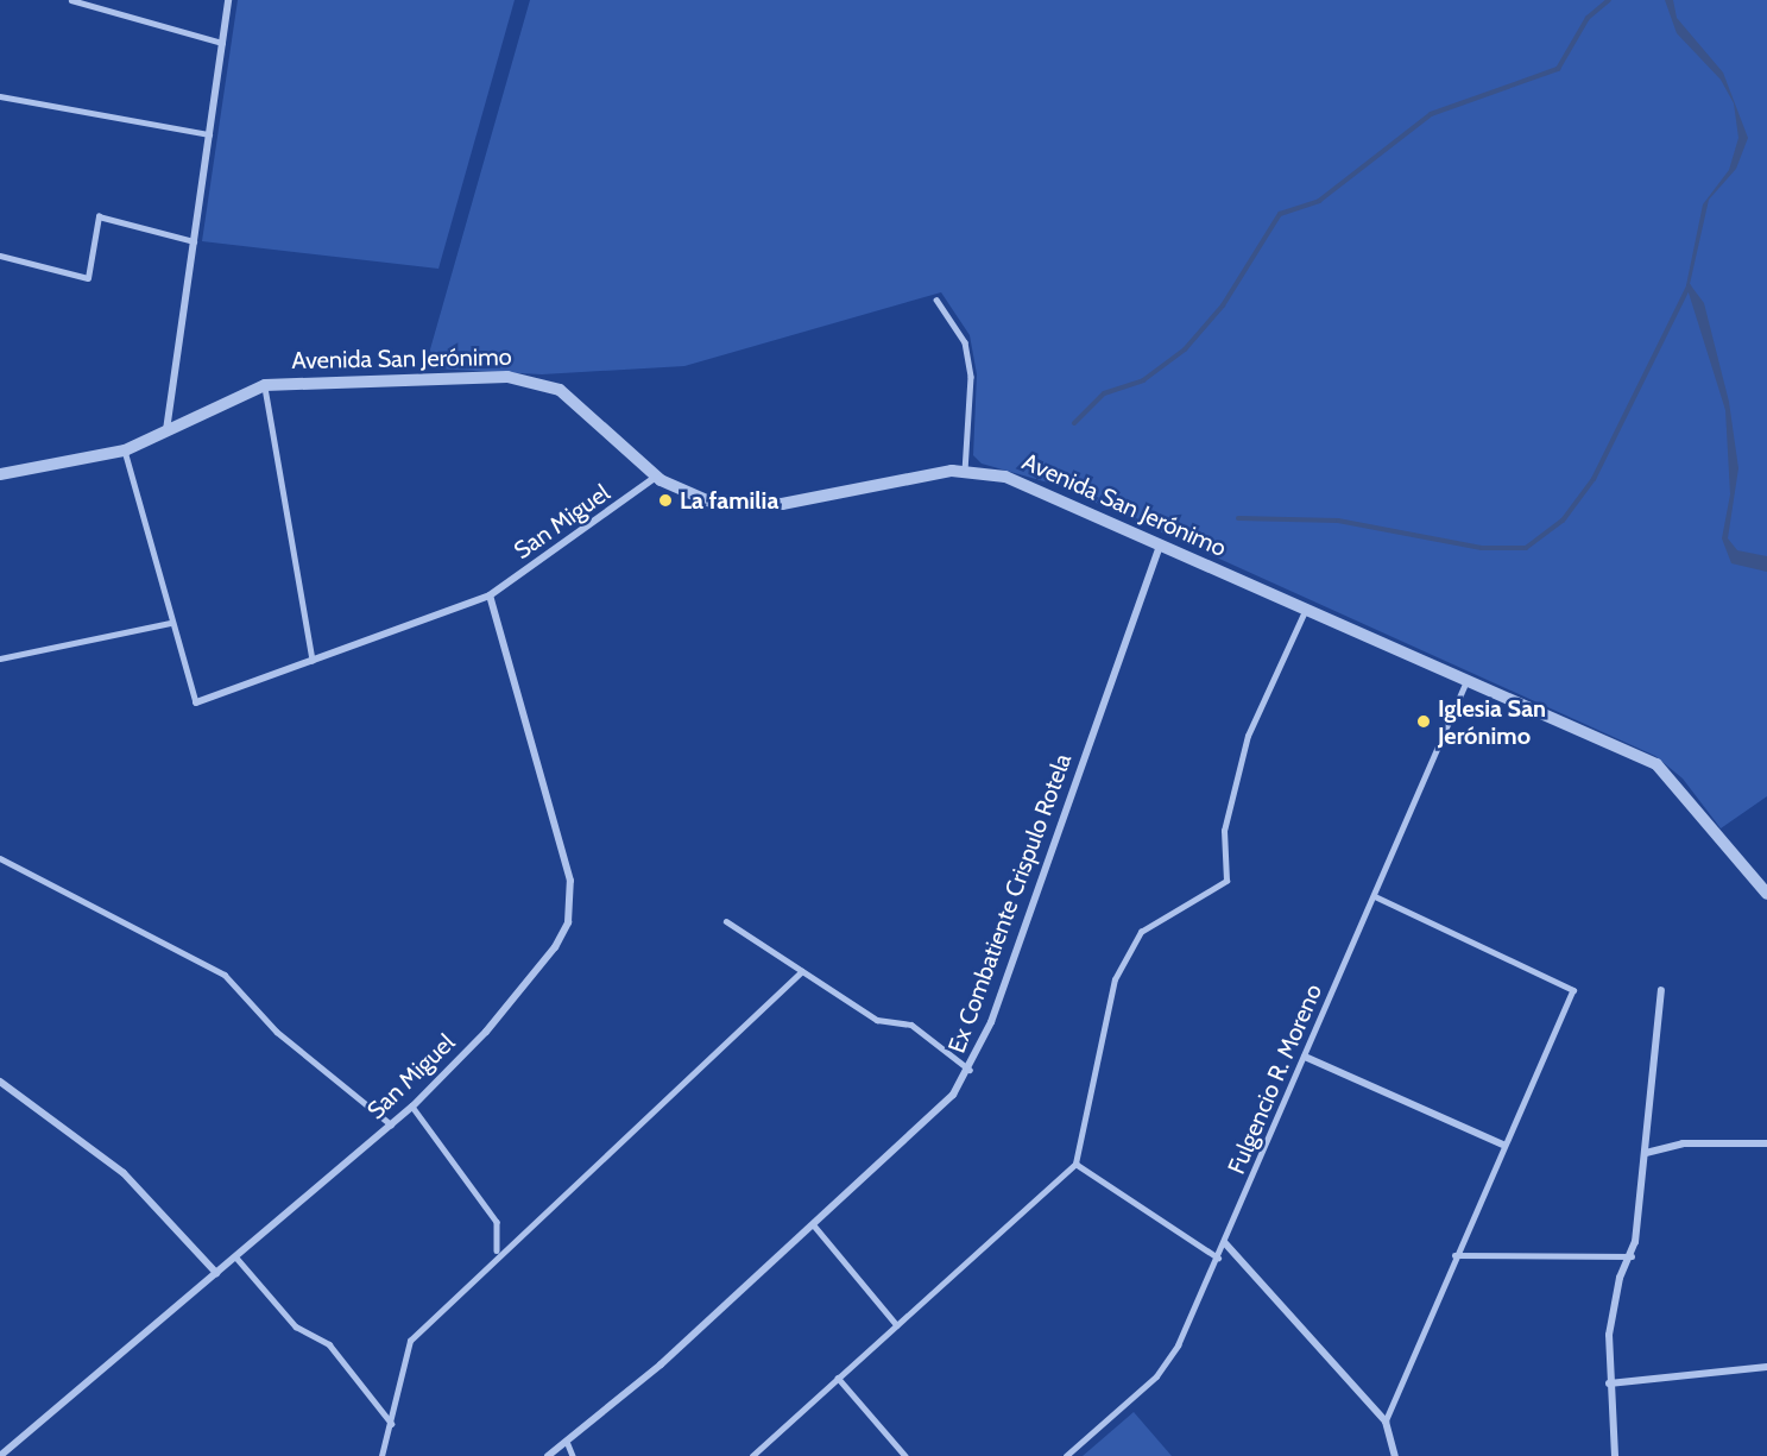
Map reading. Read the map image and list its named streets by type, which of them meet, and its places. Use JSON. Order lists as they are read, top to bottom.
{
  "streets": {
    "street": ["Avenida San Jerónimo", "San Miguel", "Ex Combatiente Crispulo Rotela"],
    "lane": ["Fulgencio R. Moreno"]
  },
  "crossings": [
    ["Avenida San Jerónimo", "San Miguel"],
    ["Avenida San Jerónimo", "Ex Combatiente Crispulo Rotela"],
    ["Avenida San Jerónimo", "Fulgencio R. Moreno"]
  ],
  "places": ["La familia", "Iglesia San Jerónimo"]
}
